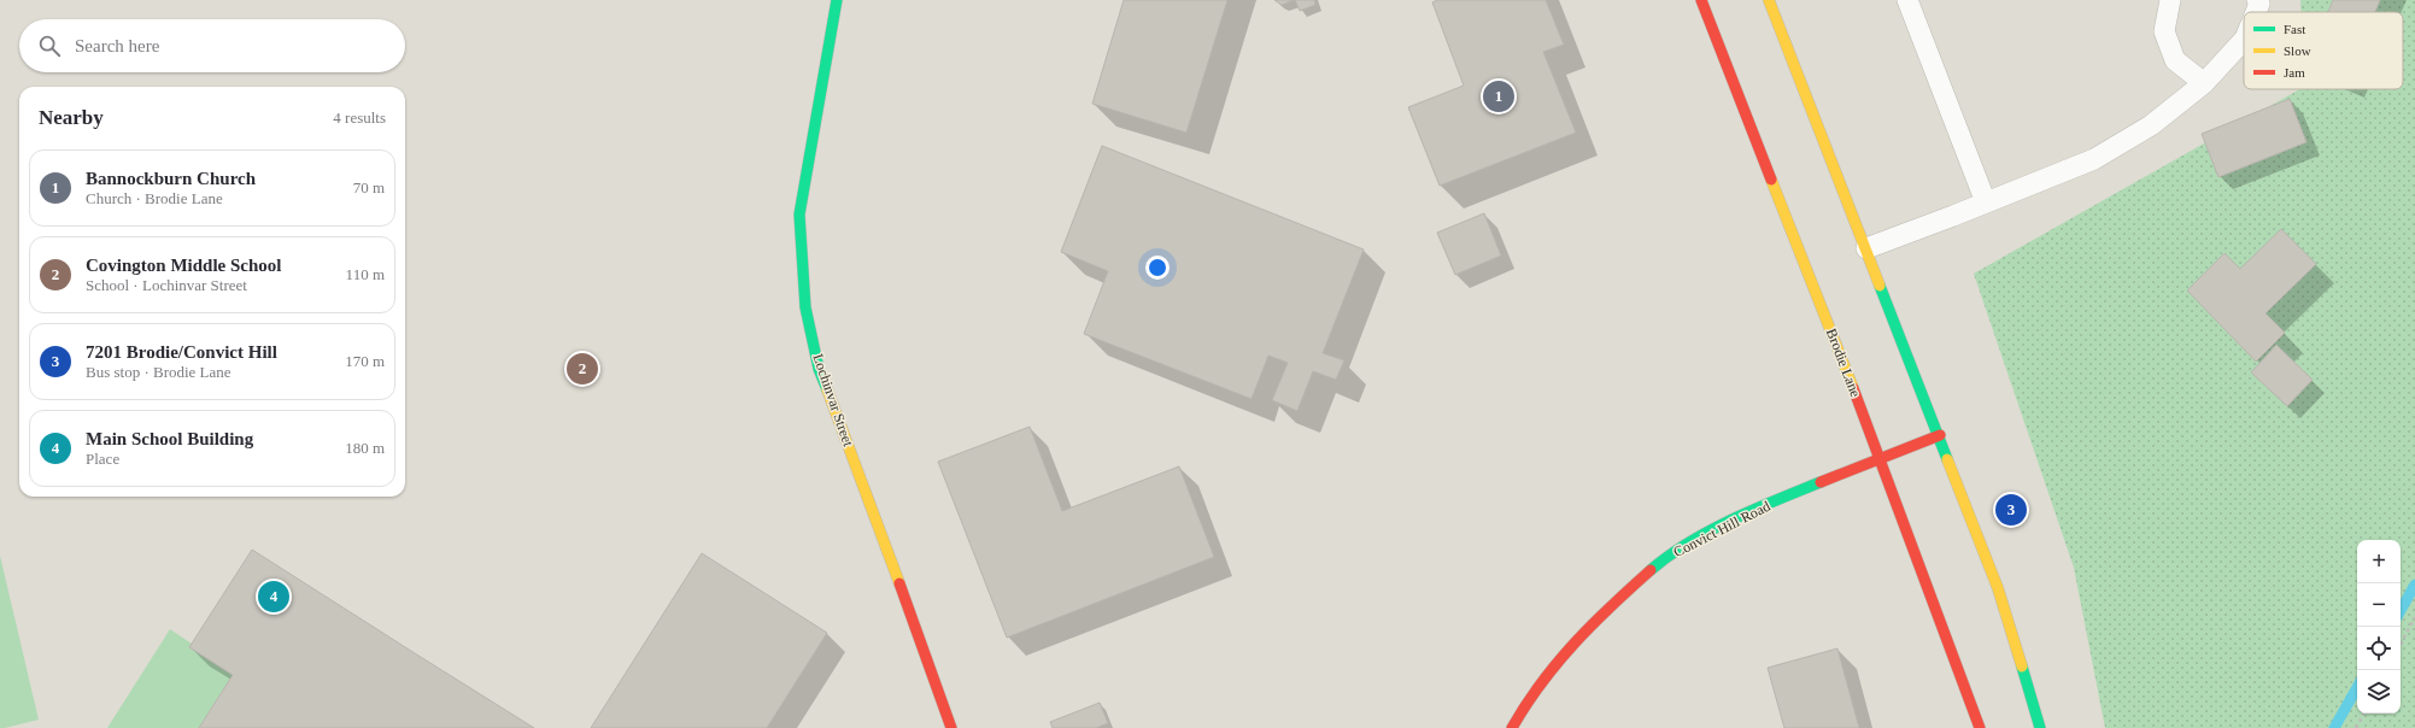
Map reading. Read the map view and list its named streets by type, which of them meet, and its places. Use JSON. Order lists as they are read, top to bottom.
{
  "streets": {
    "main road": ["Brodie Lane", "Lochinvar Street", "Convict Hill Road"]
  },
  "crossings": [
    ["Brodie Lane", "Convict Hill Road"]
  ],
  "legend": ["Fast", "Slow", "Jam"],
  "page": {
    "search": "Search here",
    "pins": [
      "1",
      "2",
      "3",
      "4"
    ],
    "heading": ["Nearby", "4 results"],
    "list": [
      {
        "mark": "1",
        "name": "Bannockburn Church",
        "note": "Church · Brodie Lane",
        "value": "70 m"
      },
      {
        "mark": "2",
        "name": "Covington Middle School",
        "note": "School · Lochinvar Street",
        "value": "110 m"
      },
      {
        "mark": "3",
        "name": "7201 Brodie/Convict Hill",
        "note": "Bus stop · Brodie Lane",
        "value": "170 m"
      },
      {
        "mark": "4",
        "name": "Main School Building",
        "note": "Place",
        "value": "180 m"
      }
    ],
    "map_buttons": ["+", "−"]
  }
}
